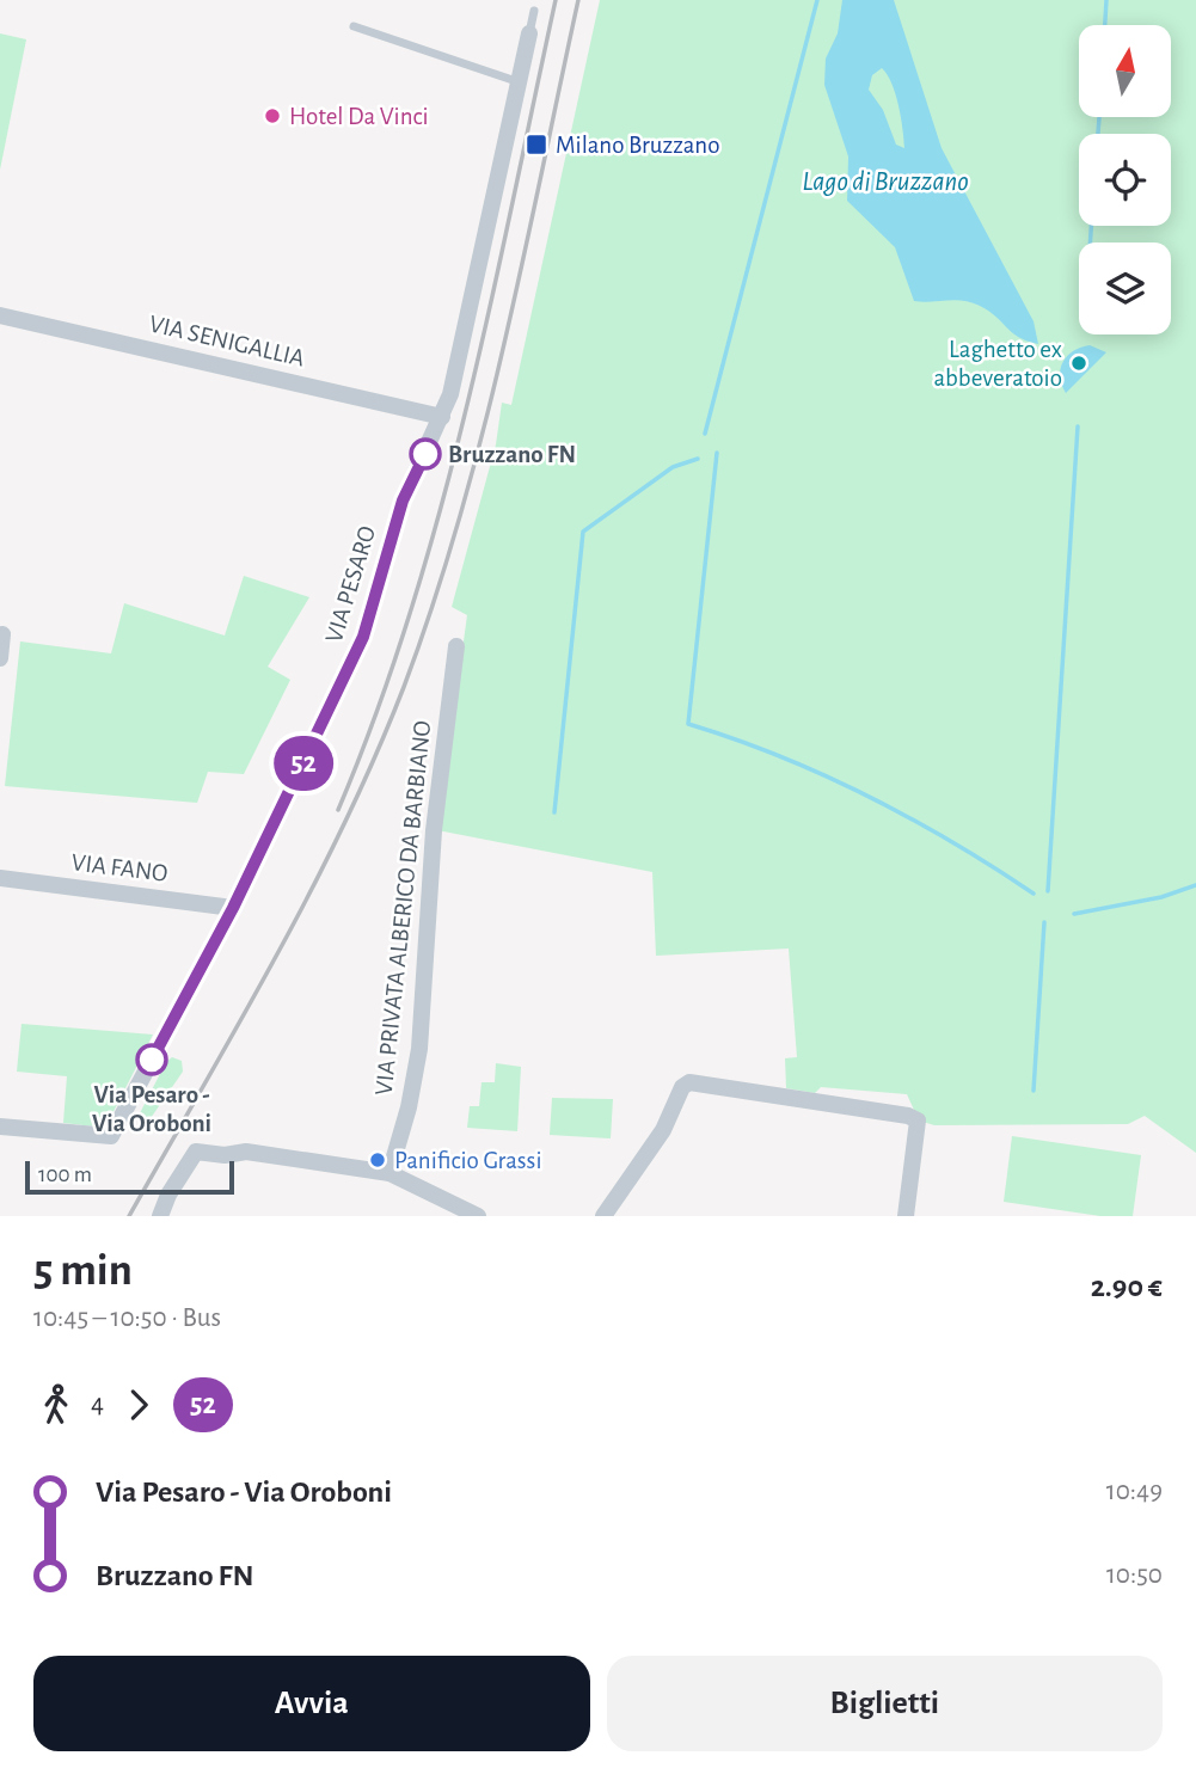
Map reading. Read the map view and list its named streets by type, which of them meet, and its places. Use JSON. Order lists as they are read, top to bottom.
{
  "streets": {
    "street": [
      "VIA SENIGALLIA",
      "VIA PESARO",
      "VIA FANO",
      "VIA PRIVATA ALBERICO DA BARBIANO"
    ]
  },
  "crossings": [
    ["VIA SENIGALLIA", "VIA PESARO"],
    ["VIA PESARO", "VIA FANO"]
  ],
  "water": ["Lago di Bruzzano"],
  "places": {
    "other": [
      "Hotel Da Vinci",
      "Laghetto ex abbeveratoio",
      "Bruzzano FN",
      "Via Pesaro - Via Oroboni",
      "Panificio Grassi"
    ],
    "transit": ["Milano Bruzzano"]
  },
  "lines": ["bus line 52"],
  "scale_bar": "100 m",
  "north": "top",
  "page": {
    "on_map": "52",
    "scale": "100 m",
    "heading": ["5 min", "10:45 – 10:50 · Bus", "2.90 €"],
    "legs": ["4", "52"],
    "list": [
      {
        "name": "Via Pesaro - Via Oroboni",
        "value": "10:49"
      },
      {
        "name": "Bruzzano FN",
        "value": "10:50"
      }
    ],
    "buttons": ["Avvia", "Biglietti"]
  }
}
